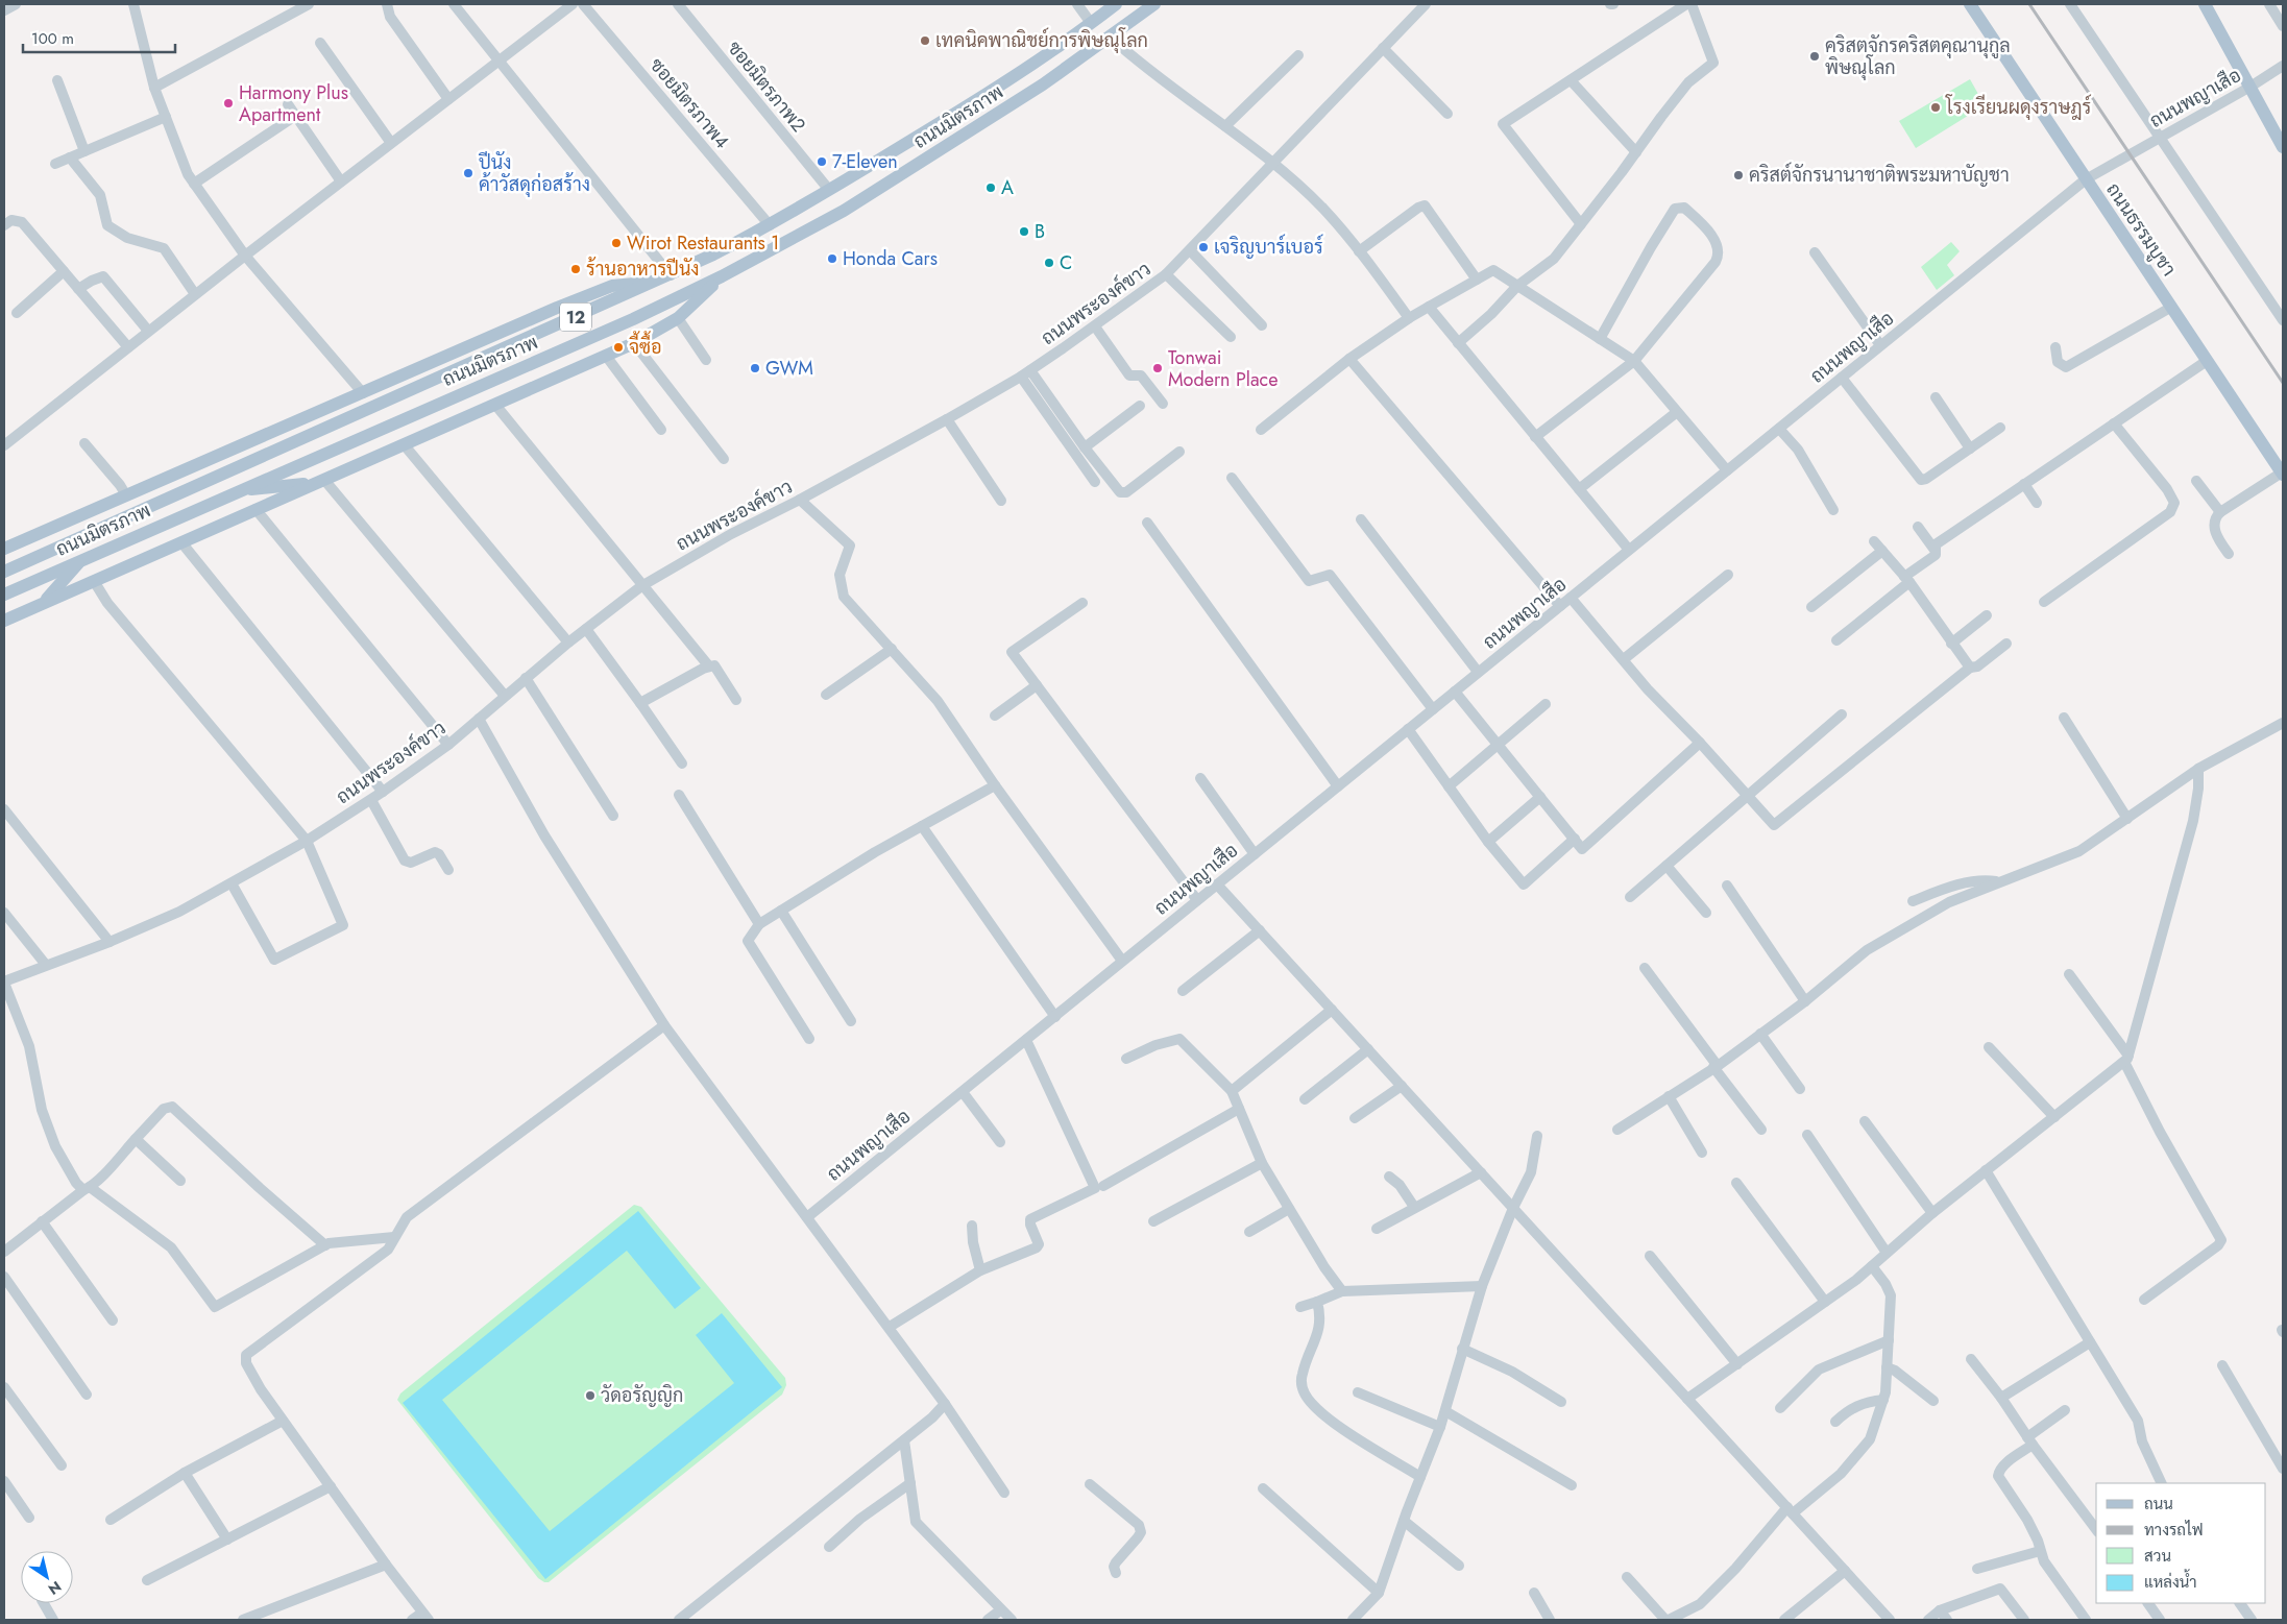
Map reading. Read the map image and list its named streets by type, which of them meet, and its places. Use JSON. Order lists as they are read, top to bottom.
{
  "streets": {
    "main road": ["ถนนมิตรภาพ", "ถนนธรรมบูชา", "12"],
    "street": [
      "ซอยมิตรภาพ2",
      "ถนนพญาเสือ",
      "ซอยมิตรภาพ4",
      "ถนนพระองค์ขาว"
    ]
  },
  "crossings": [
    ["ซอยมิตรภาพ2", "ถนนมิตรภาพ"],
    ["ถนนพญาเสือ", "ถนนธรรมบูชา"],
    ["ซอยมิตรภาพ4", "ถนนมิตรภาพ"]
  ],
  "places": [
    "เทคนิคพาณิชย์การพิษณุโลก",
    "คริสตจักรคริสตคุณานุกูล พิษณุโลก",
    "Harmony Plus Apartment",
    "โรงเรียนผดุงราษฎร์",
    "7-Eleven",
    "ปีนัง ค้าวัสดุก่อสร้าง",
    "คริสต์จักรนานาชาติพระมหาบัญชา",
    "A",
    "B",
    "Wirot Restaurants 1",
    "เจริญบาร์เบอร์",
    "Honda Cars",
    "C",
    "ร้านอาหารปีนัง",
    "จี้ซื้อ",
    "GWM",
    "Tonwai Modern Place",
    "วัดอรัญญิก"
  ],
  "legend": [
    "ถนน",
    "ทางรถไฟ",
    "สวน",
    "แหล่งน้ำ"
  ],
  "scale_bar": "100 m",
  "north": "bottom right"
}
